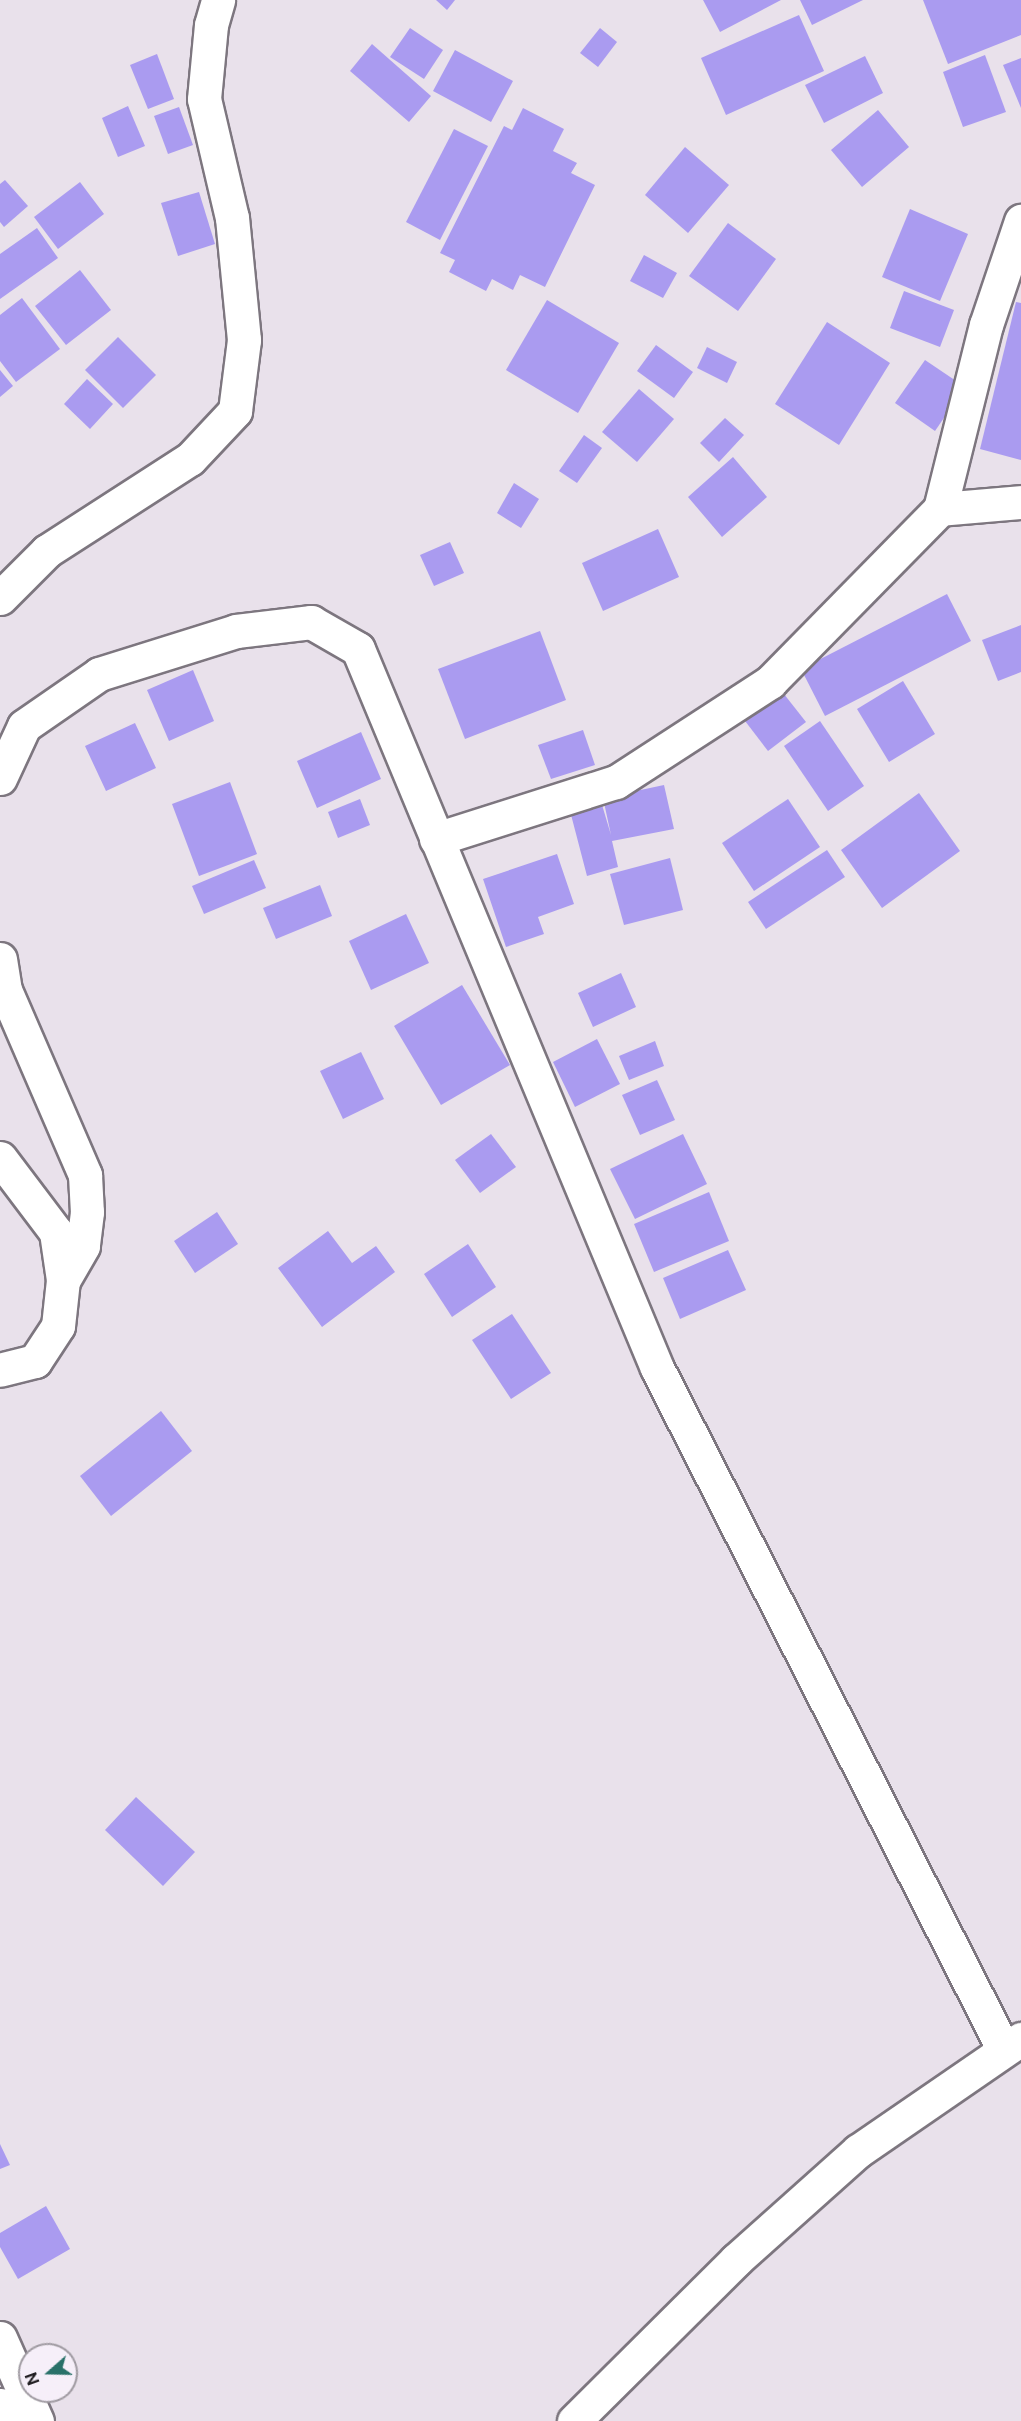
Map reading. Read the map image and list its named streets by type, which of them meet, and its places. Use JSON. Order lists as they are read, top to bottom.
{
  "north": "left"
}
